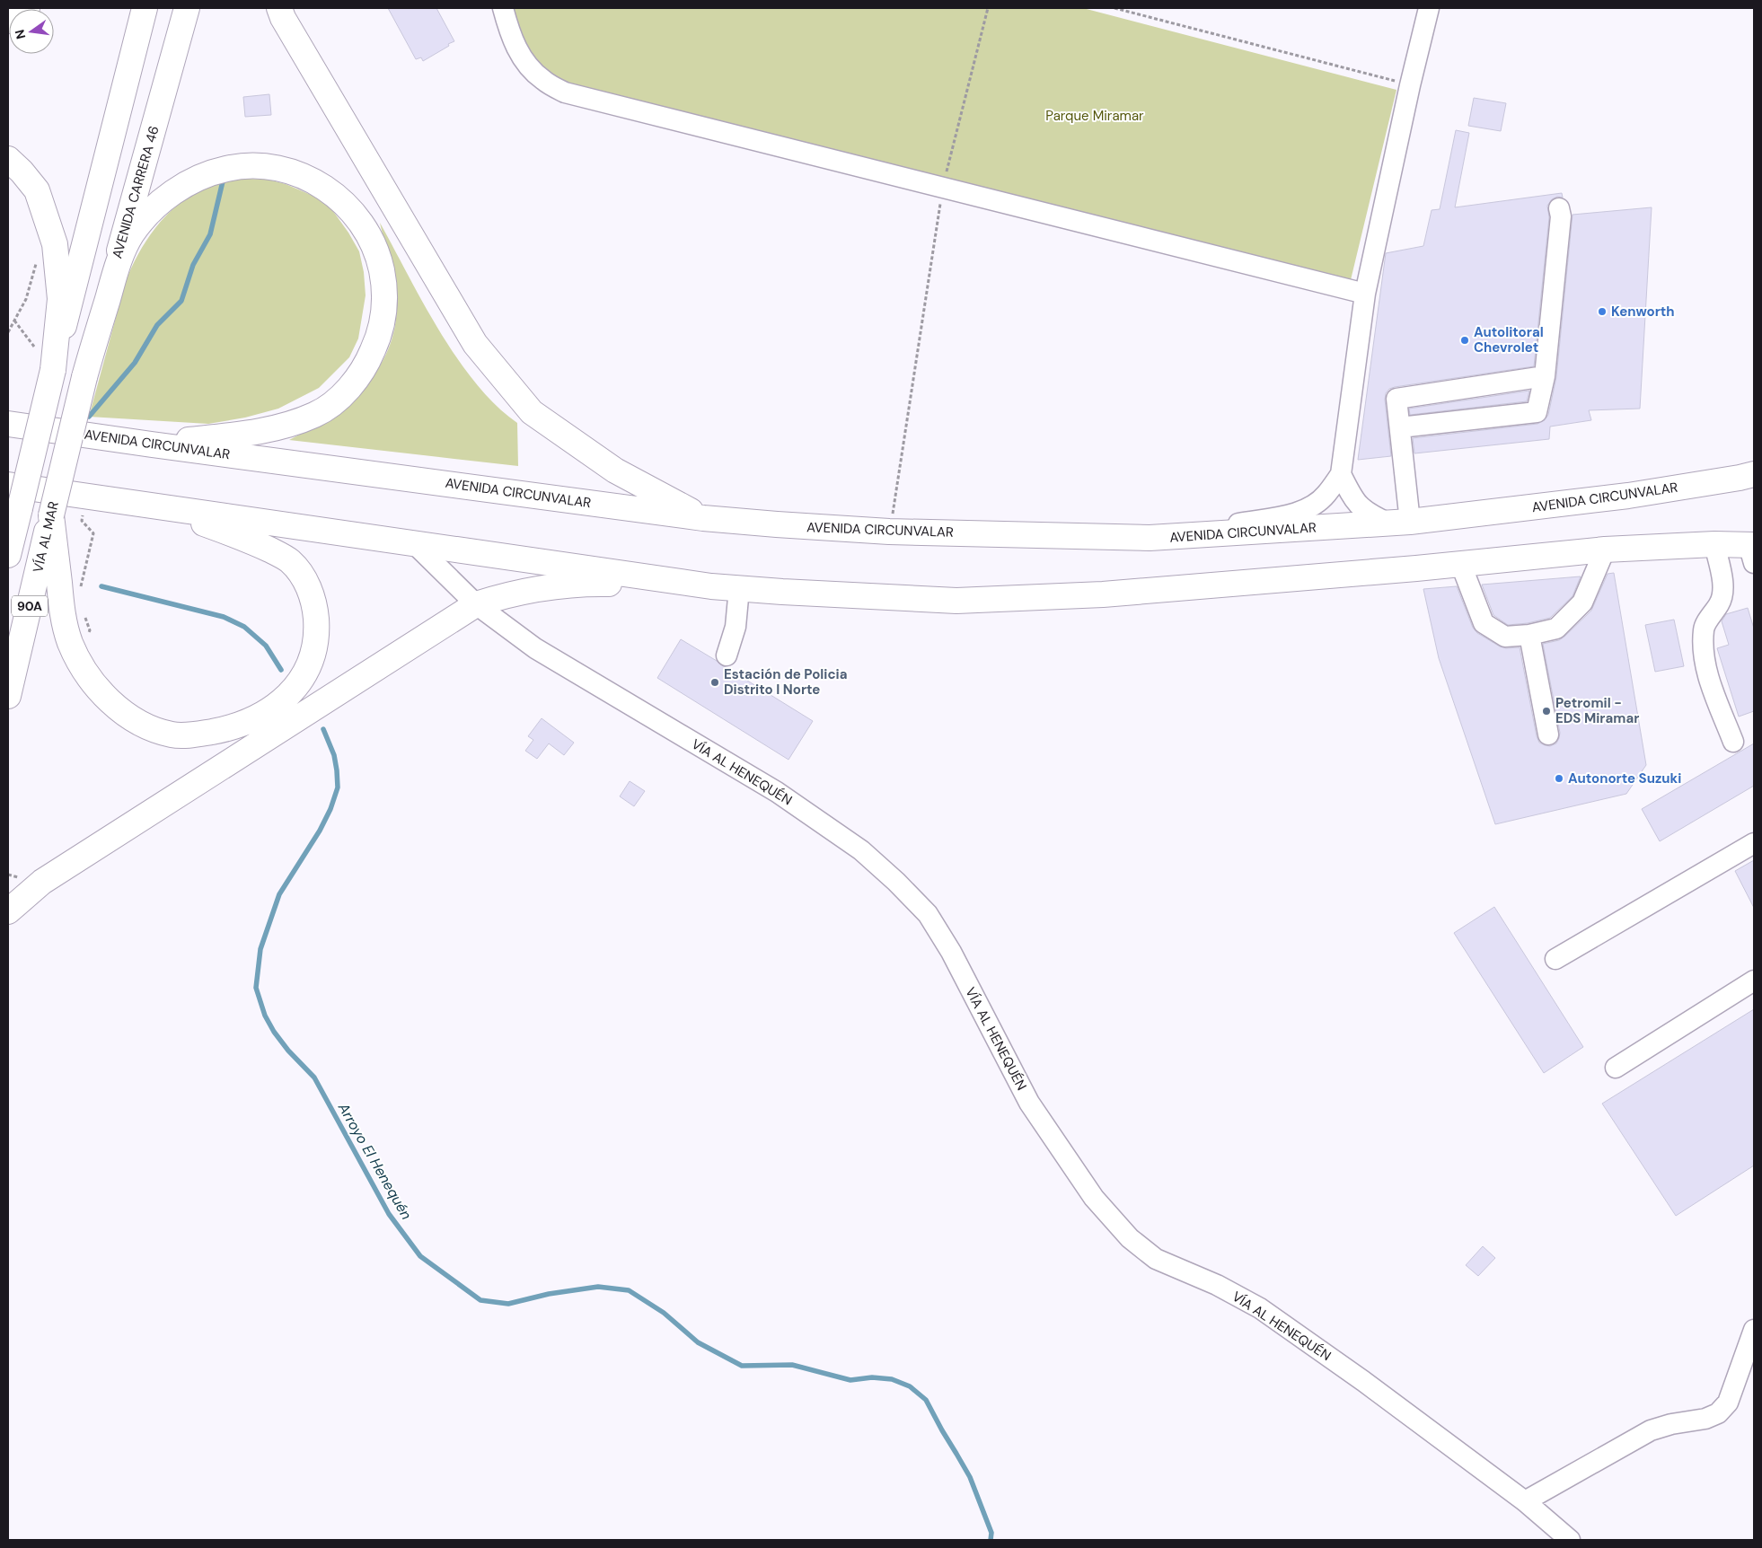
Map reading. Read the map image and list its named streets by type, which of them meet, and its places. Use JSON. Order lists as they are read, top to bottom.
{
  "streets": {
    "main road": [
      "AVENIDA CARRERA 46",
      "AVENIDA CIRCUNVALAR",
      "VÍA AL MAR",
      "90A"
    ],
    "street": ["VÍA AL HENEQUÉN"]
  },
  "crossings": [
    ["AVENIDA CARRERA 46", "VÍA AL MAR"]
  ],
  "water": ["Arroyo El Henequén"],
  "parks": ["Parque Miramar"],
  "places": [
    "Kenworth",
    "Autolitoral Chevrolet",
    "Estación de Policia Distrito I Norte",
    "Petromil - EDS Miramar",
    "Autonorte Suzuki"
  ],
  "north": "left"
}
